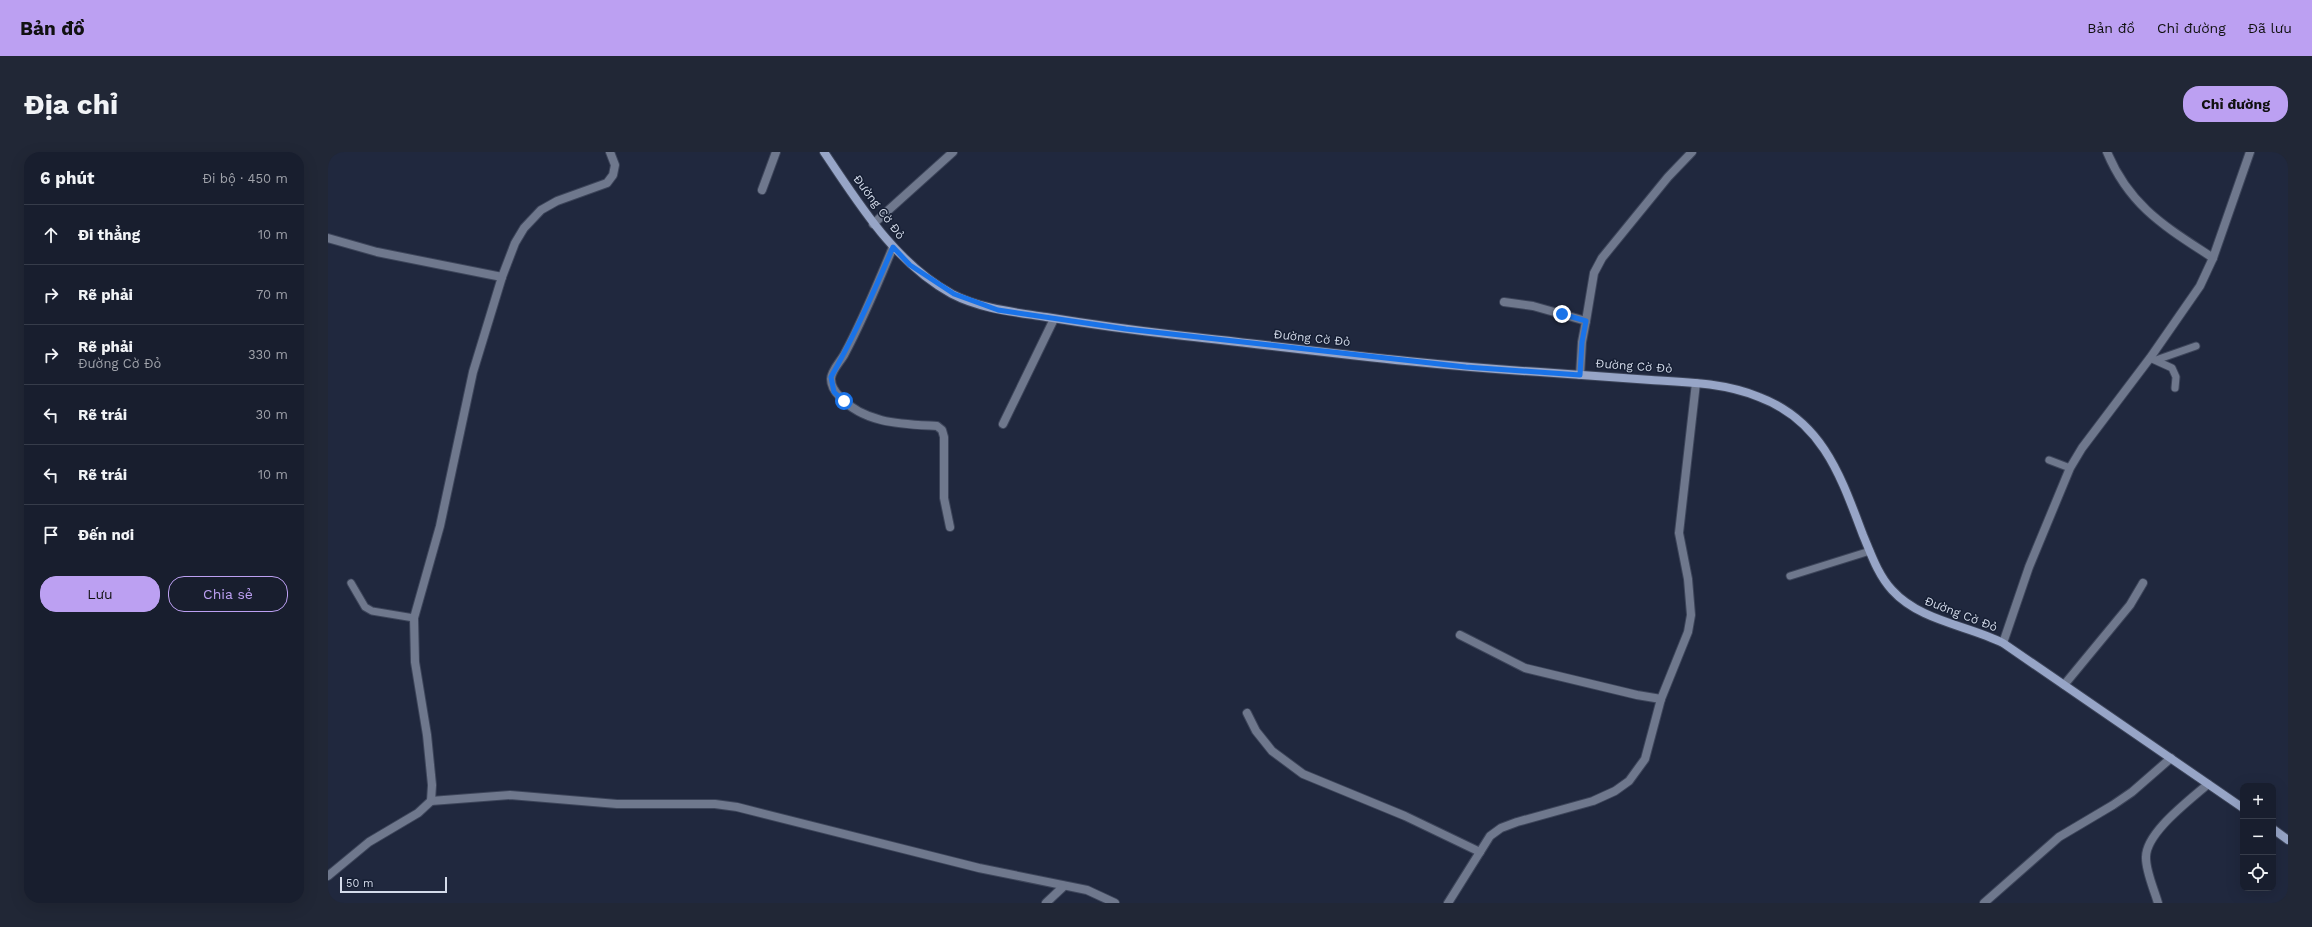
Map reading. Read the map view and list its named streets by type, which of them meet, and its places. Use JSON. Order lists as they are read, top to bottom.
{
  "streets": {
    "main road": ["Đường Cờ Đỏ"]
  },
  "scale_bar": "50 m",
  "page": {
    "header": "Bản đồ",
    "nav": ["Bản đồ", "Chỉ đường", "Đã lưu"],
    "buttons": [
      "Chỉ đường",
      ["Lưu", "Chia sẻ"]
    ],
    "title": "Địa chỉ",
    "heading": ["6 phút", "Đi bộ · 450 m"],
    "list": [
      ["Đi thẳng", "10 m"],
      ["Rẽ phải", "70 m"],
      ["Rẽ phải", "Đường Cờ Đỏ", "330 m"],
      ["Rẽ trái", "30 m"],
      ["Rẽ trái", "10 m"],
      "Đến nơi"
    ],
    "map_buttons": ["+", "−"],
    "scale": "50 m"
  }
}
